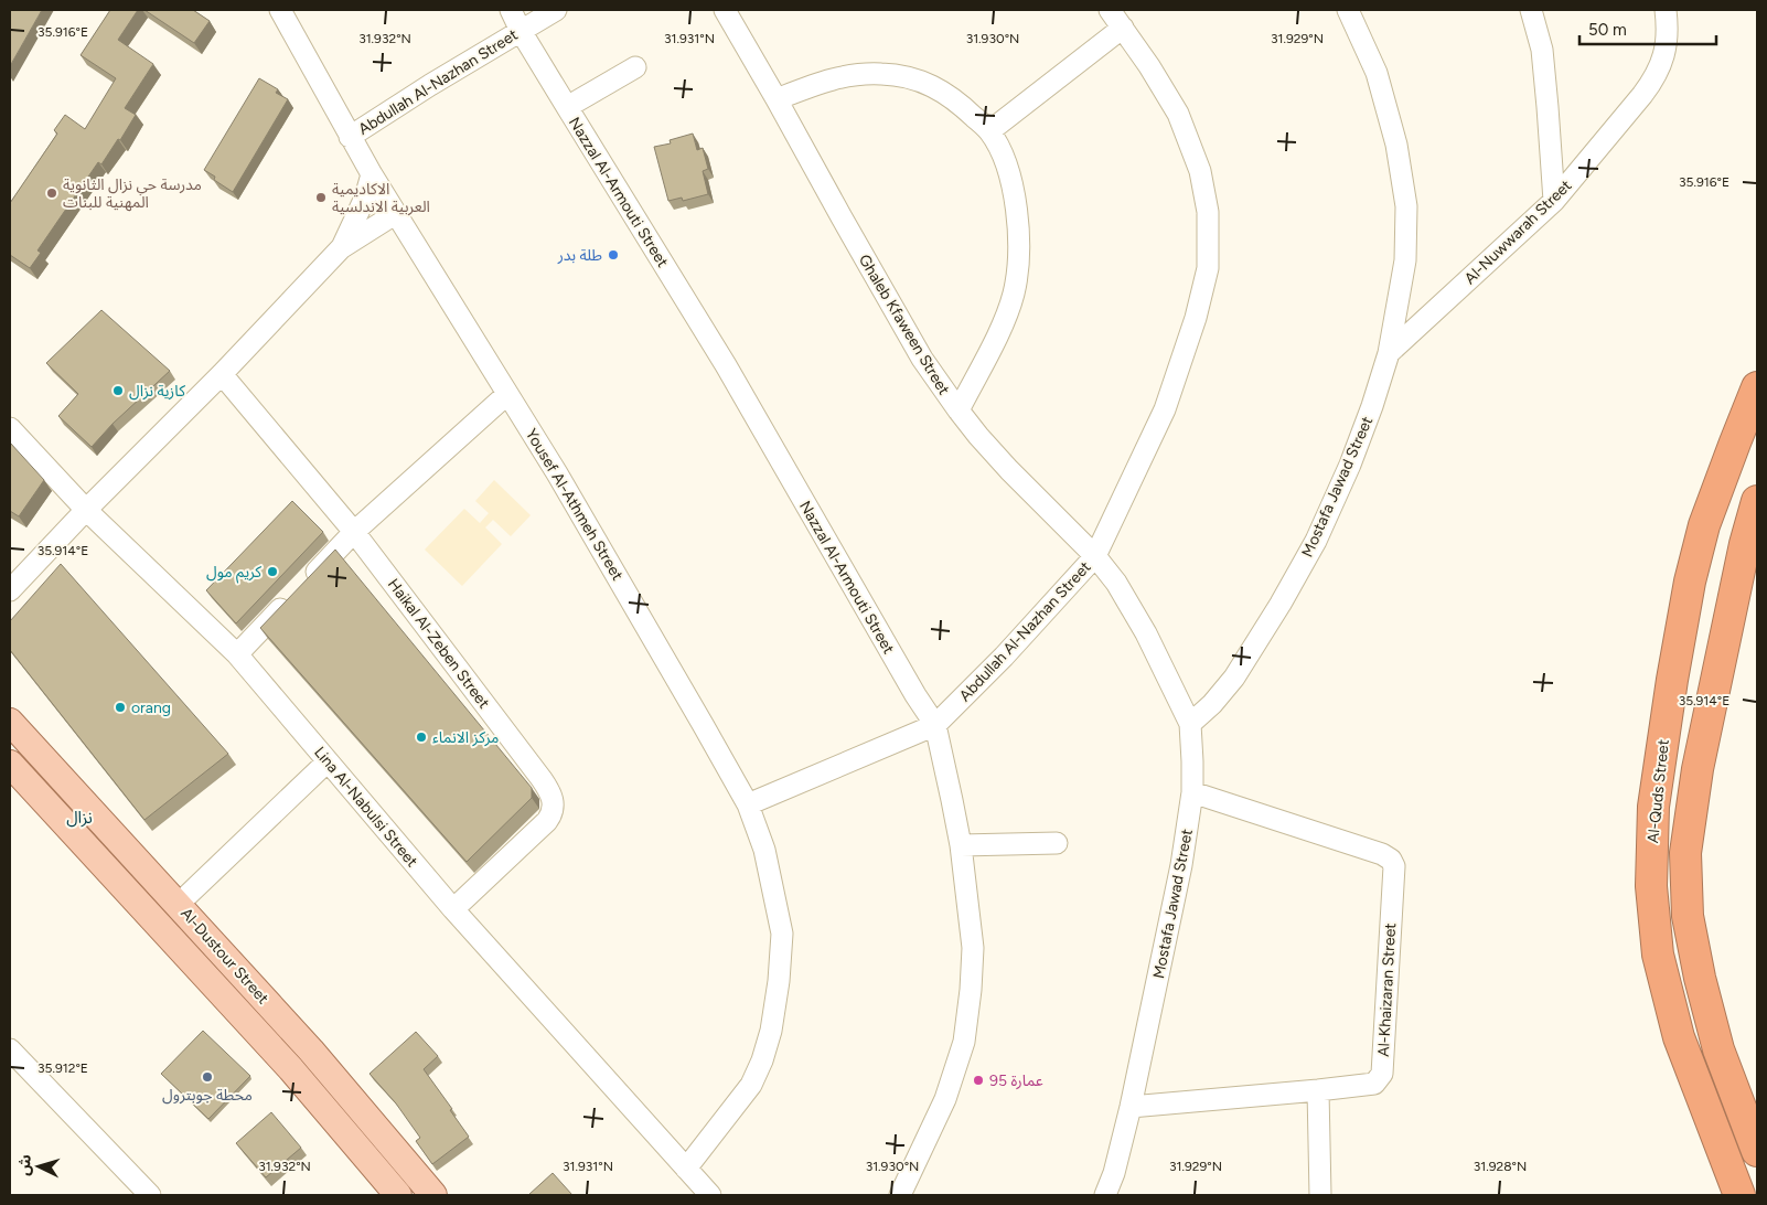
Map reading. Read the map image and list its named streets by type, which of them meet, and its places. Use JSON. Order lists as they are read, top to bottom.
{
  "streets": {
    "highway": ["Al-Quds Street"],
    "main road": ["Al-Dustour Street"],
    "street": [
      "Abdullah Al-Nazhan Street",
      "Nazzal Al-Armouti Street",
      "Al-Nuwwarah Street",
      "Ghaleb Kfaween Street",
      "Mostafa Jawad Street",
      "Yousef Al-Athmeh Street",
      "Haikal Al-Zeben Street",
      "Lina Al-Nabulsi Street",
      "Al-Khaizaran Street"
    ]
  },
  "crossings": [
    ["Abdullah Al-Nazhan Street", "Nazzal Al-Armouti Street"],
    ["Abdullah Al-Nazhan Street", "Ghaleb Kfaween Street"],
    ["Abdullah Al-Nazhan Street", "Yousef Al-Athmeh Street"],
    ["Al-Nuwwarah Street", "Mostafa Jawad Street"],
    ["Ghaleb Kfaween Street", "Mostafa Jawad Street"],
    ["Mostafa Jawad Street", "Al-Khaizaran Street"],
    ["Yousef Al-Athmeh Street", "Lina Al-Nabulsi Street"],
    ["Haikal Al-Zeben Street", "Lina Al-Nabulsi Street"]
  ],
  "districts": ["نزال"],
  "places": [
    "مدرسة حي نزال الثانوية المهنية للبنات",
    "الاكاديمية العربية الاندلسية",
    "طلة بدر",
    "كازية نزال",
    "كريم مول",
    "orang",
    "مركز الانماء",
    "محطة جوبترول",
    "عمارة 95"
  ],
  "scale_bar": "50 m",
  "north": "left",
  "coordinates": [
    "35.916°E",
    "31.932°N",
    "31.931°N",
    "31.930°N",
    "31.929°N",
    "35.914°E",
    "35.912°E",
    "31.928°N"
  ]
}
